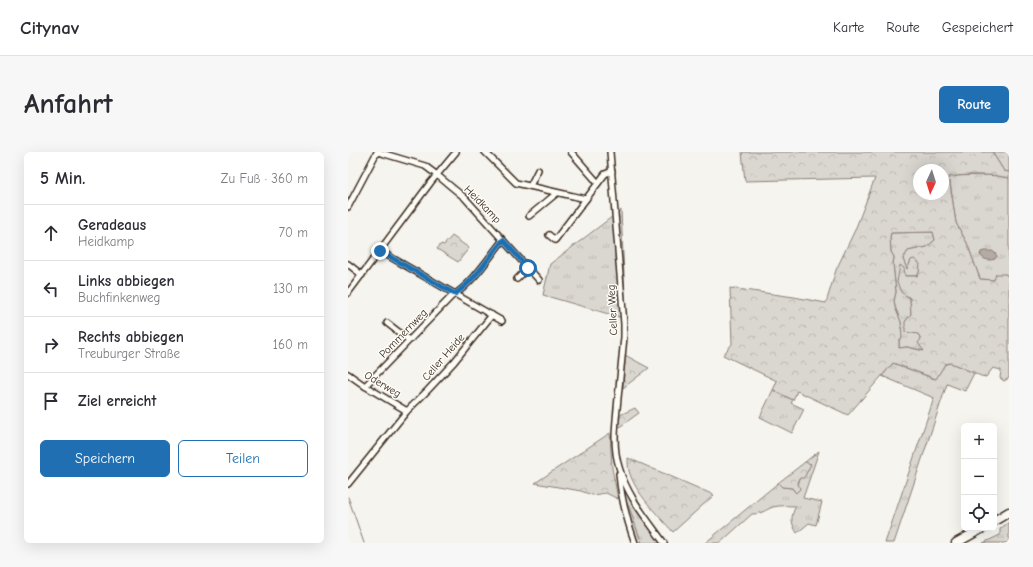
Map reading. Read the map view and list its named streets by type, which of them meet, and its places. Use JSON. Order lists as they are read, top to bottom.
{
  "streets": {
    "street": [
      "Heidkamp",
      "Celler Weg",
      "Pommernweg",
      "Celler Heide",
      "Oderweg"
    ]
  },
  "crossings": [
    ["Heidkamp", "Pommernweg"],
    ["Pommernweg", "Oderweg"],
    ["Celler Heide", "Oderweg"]
  ],
  "north": "bottom",
  "page": {
    "header": "Citynav",
    "nav": ["Karte", "Route", "Gespeichert"],
    "buttons": [
      "Route",
      ["Speichern", "Teilen"]
    ],
    "title": "Anfahrt",
    "heading": ["5 Min.", "Zu Fuß · 360 m"],
    "list": [
      ["Geradeaus", "Heidkamp", "70 m"],
      ["Links abbiegen", "Buchfinkenweg", "130 m"],
      ["Rechts abbiegen", "Treuburger Straße", "160 m"],
      "Ziel erreicht"
    ],
    "map_buttons": ["+", "−"]
  }
}
